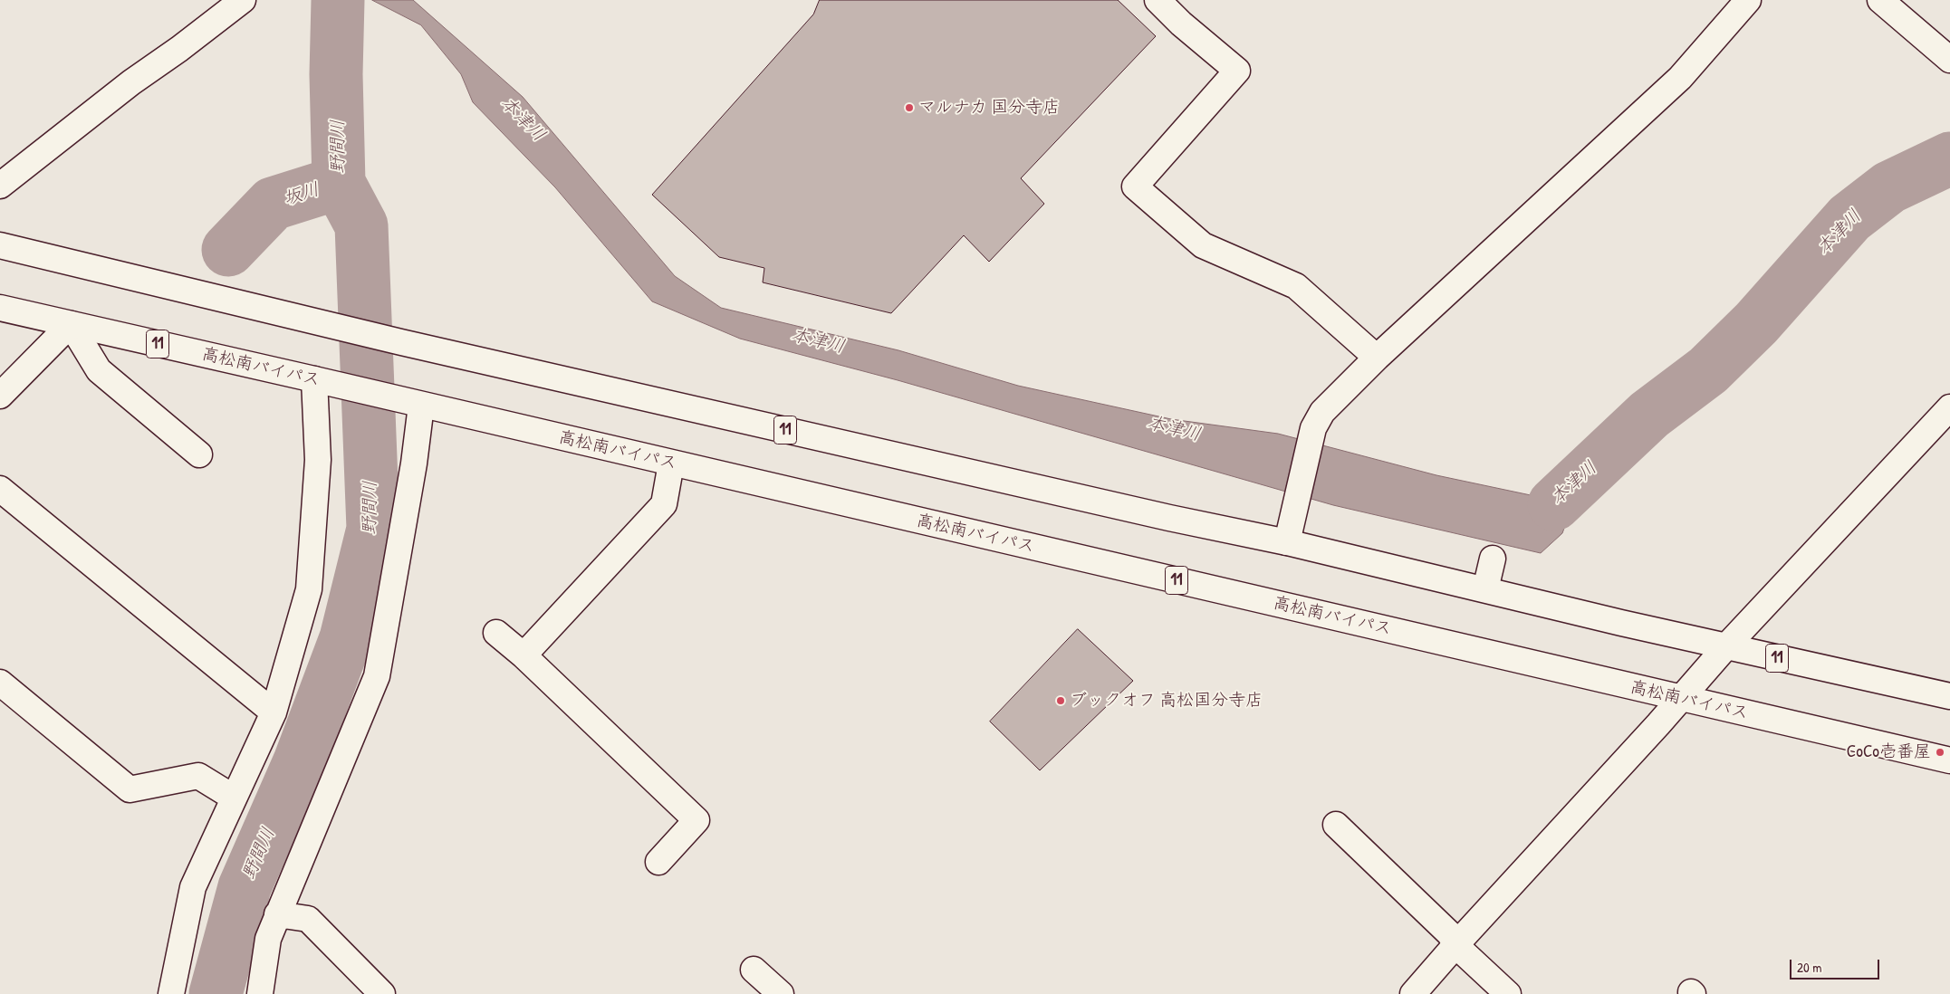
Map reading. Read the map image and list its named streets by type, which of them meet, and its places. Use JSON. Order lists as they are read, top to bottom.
{
  "streets": {
    "main road": ["11", "高松南バイパス"]
  },
  "water": ["本津川", "野間川", "坂川"],
  "places": ["マルナカ 国分寺店", "ブックオフ 高松国分寺店", "CoCo壱番屋"],
  "scale_bar": "20 m"
}
